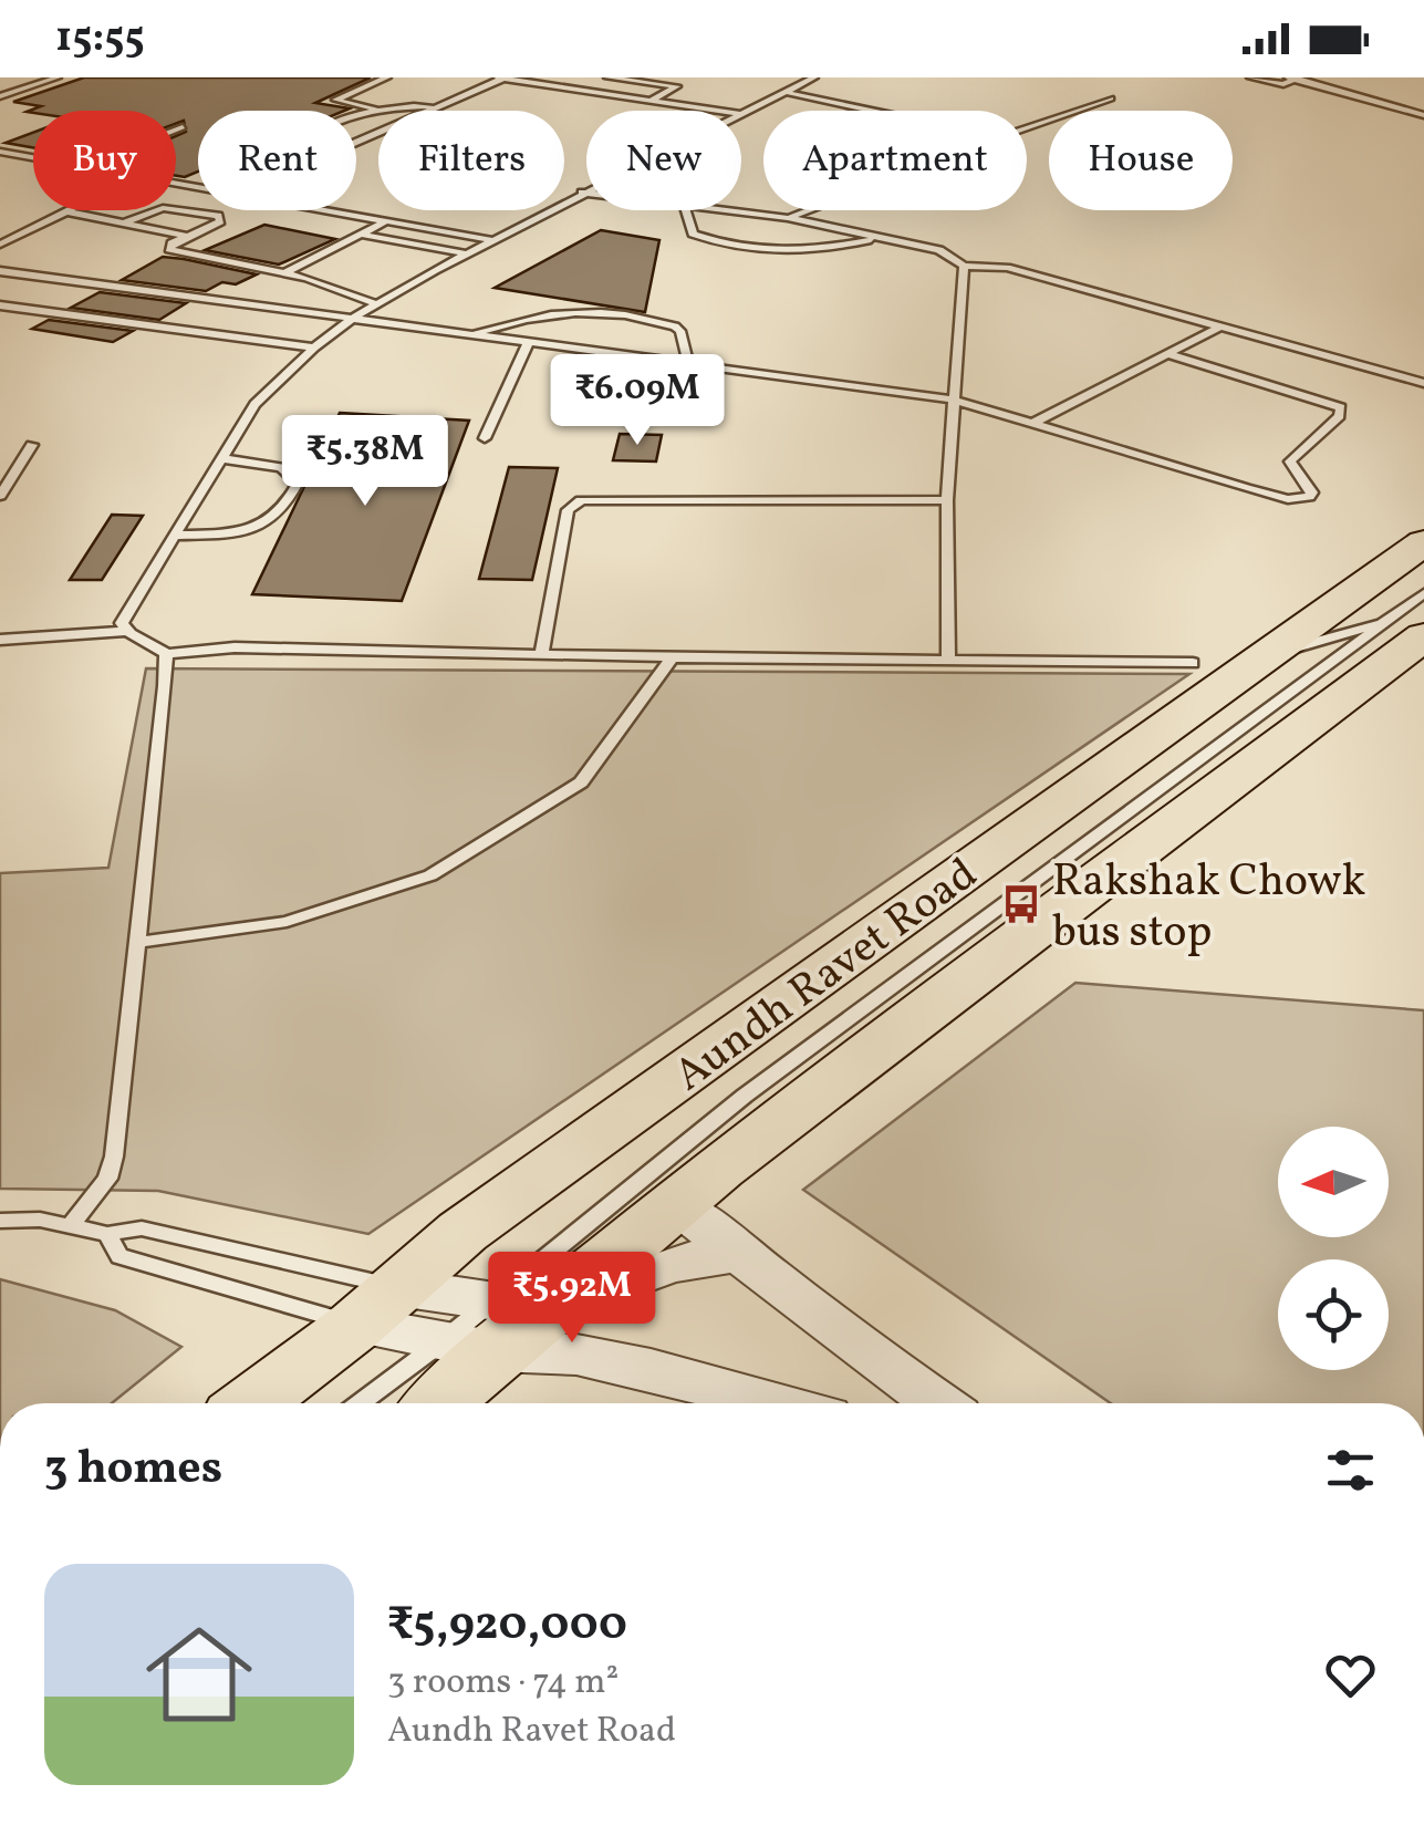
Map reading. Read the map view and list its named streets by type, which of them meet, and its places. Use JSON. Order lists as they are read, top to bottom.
{
  "streets": {
    "main road": ["Aundh Ravet Road"]
  },
  "places": {
    "bus stop": ["Rakshak Chowk bus stop"]
  },
  "north": "left",
  "page": {
    "status": "15:55",
    "chip": [
      "Buy",
      "Rent",
      "Filters",
      "New",
      "Apartment",
      "House"
    ],
    "price": ["₹6.09M", "₹5.38M", "₹5.92M"],
    "heading": "3 homes",
    "list": [
      {
        "name": "₹5,920,000",
        "note": "3 rooms · 74 m² · Aundh Ravet Road"
      }
    ]
  }
}
